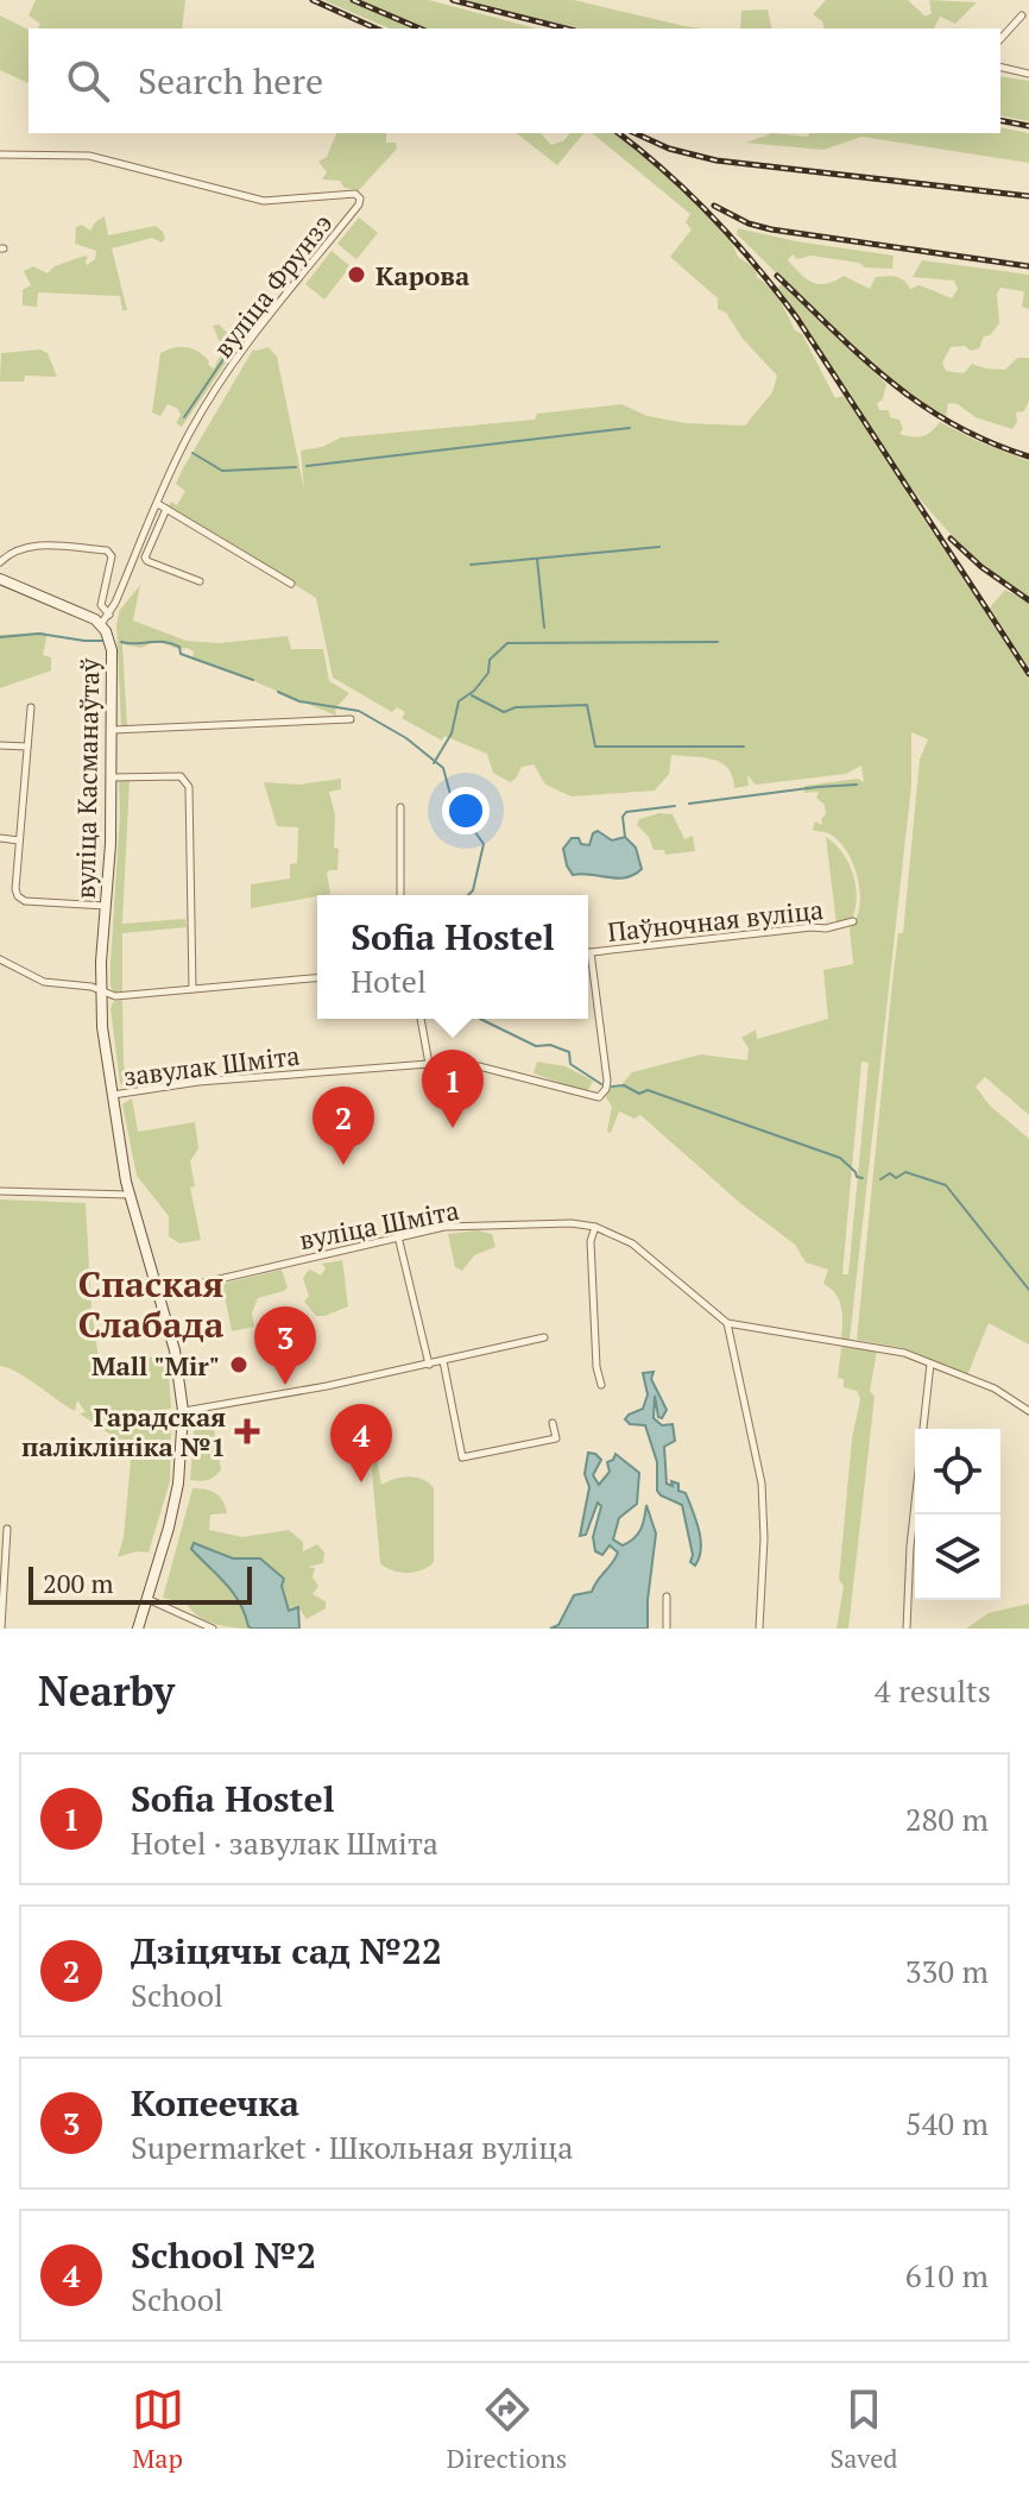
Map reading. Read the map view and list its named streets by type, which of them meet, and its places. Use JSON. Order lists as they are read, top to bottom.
{
  "streets": {
    "main road": ["вуліца Касманаўтаў"],
    "street": [
      "вуліца Фрунзэ",
      "Паўночная вуліца",
      "завулак Шміта",
      "вуліца Шміта"
    ]
  },
  "crossings": [
    ["вуліца Фрунзэ", "вуліца Касманаўтаў"],
    ["вуліца Касманаўтаў", "завулак Шміта"],
    ["вуліца Касманаўтаў", "вуліца Шміта"],
    ["Паўночная вуліца", "завулак Шміта"]
  ],
  "districts": ["Спаская Слабада"],
  "places": {
    "other": ["Карова", "Mall \"Mir\""],
    "health": ["Гарадская паліклініка №1"]
  },
  "scale_bar": "200 m",
  "page": {
    "search": "Search here",
    "popup": ["Sofia Hostel", "Hotel"],
    "pins": [
      "1",
      "2",
      "3",
      "4"
    ],
    "scale": "200 m",
    "heading": ["Nearby", "4 results"],
    "list": [
      {
        "mark": "1",
        "name": "Sofia Hostel",
        "note": "Hotel · завулак Шміта",
        "value": "280 m"
      },
      {
        "mark": "2",
        "name": "Дзіцячы сад №22",
        "note": "School",
        "value": "330 m"
      },
      {
        "mark": "3",
        "name": "Копеечка",
        "note": "Supermarket · Школьная вуліца",
        "value": "540 m"
      },
      {
        "mark": "4",
        "name": "School №2",
        "note": "School",
        "value": "610 m"
      }
    ],
    "nav": ["Map", "Directions", "Saved"]
  }
}
